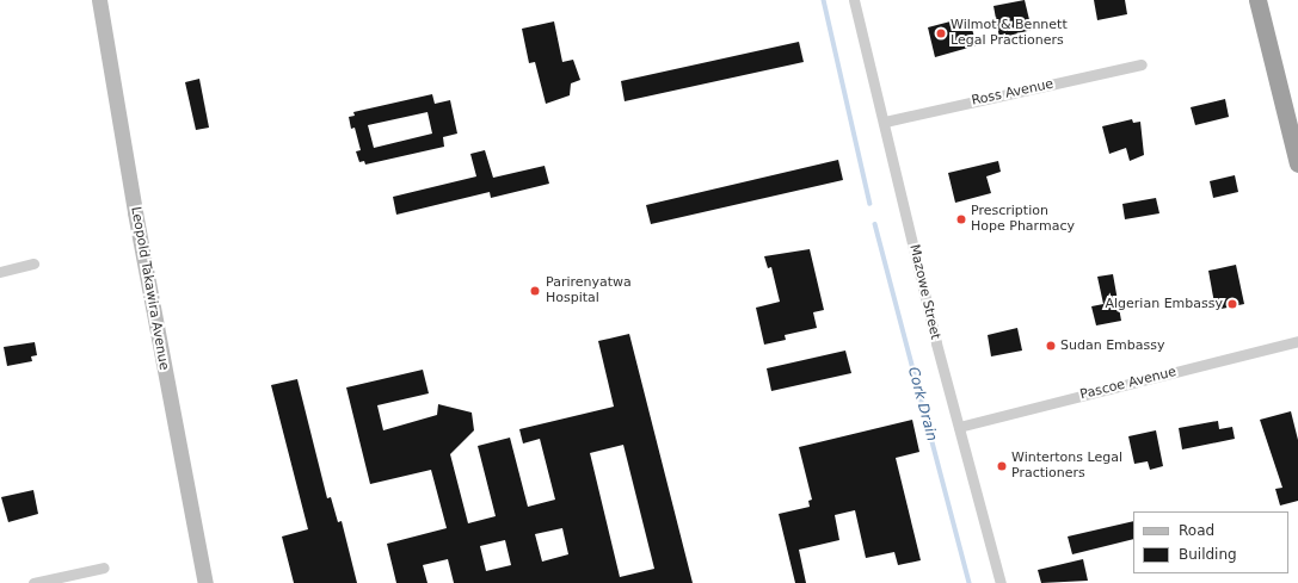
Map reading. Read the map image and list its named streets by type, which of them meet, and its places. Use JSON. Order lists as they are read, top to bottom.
{
  "streets": {
    "main road": ["Leopold Takawira Avenue"],
    "street": ["Ross Avenue", "Mazowe Street", "Pascoe Avenue"]
  },
  "crossings": [
    ["Ross Avenue", "Mazowe Street"],
    ["Mazowe Street", "Pascoe Avenue"]
  ],
  "water": ["Cork Drain"],
  "places": [
    "Wilmot & Bennett Legal Practioners",
    "Prescription Hope Pharmacy",
    "Parirenyatwa Hospital",
    "Algerian Embassy",
    "Sudan Embassy",
    "Wintertons Legal Practioners"
  ],
  "legend": ["Road", "Building"]
}
